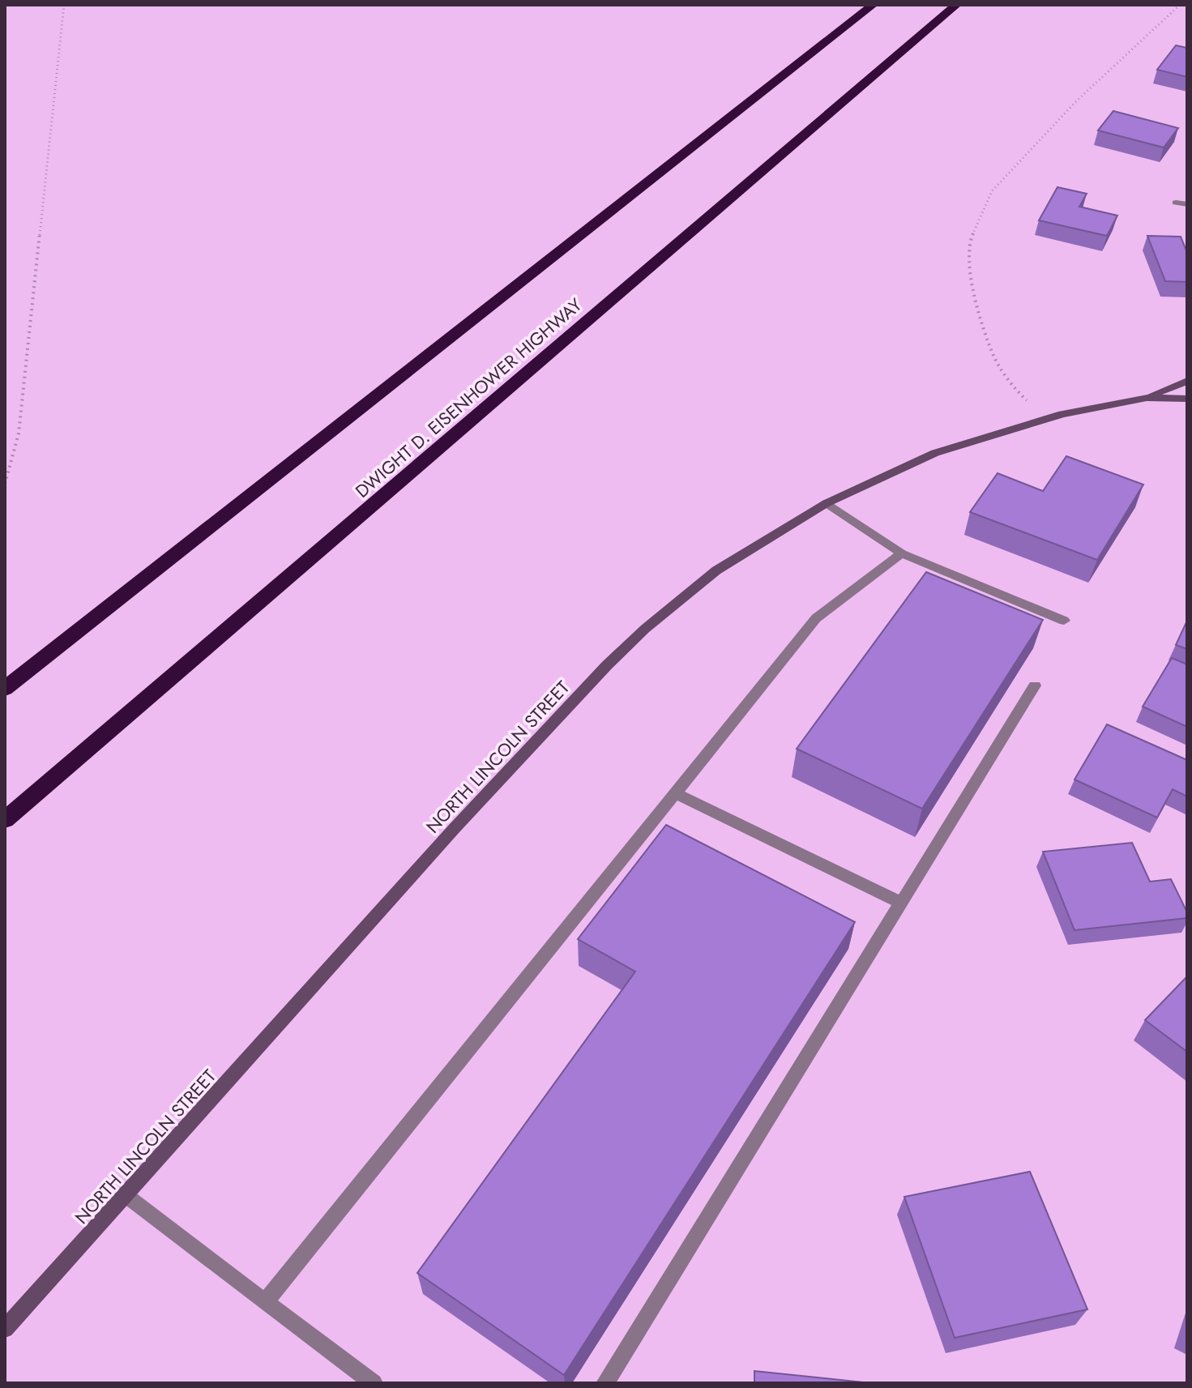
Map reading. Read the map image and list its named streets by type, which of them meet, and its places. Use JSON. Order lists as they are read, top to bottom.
{
  "streets": {
    "highway": ["DWIGHT D. EISENHOWER HIGHWAY"],
    "street": ["NORTH LINCOLN STREET"]
  }
}
